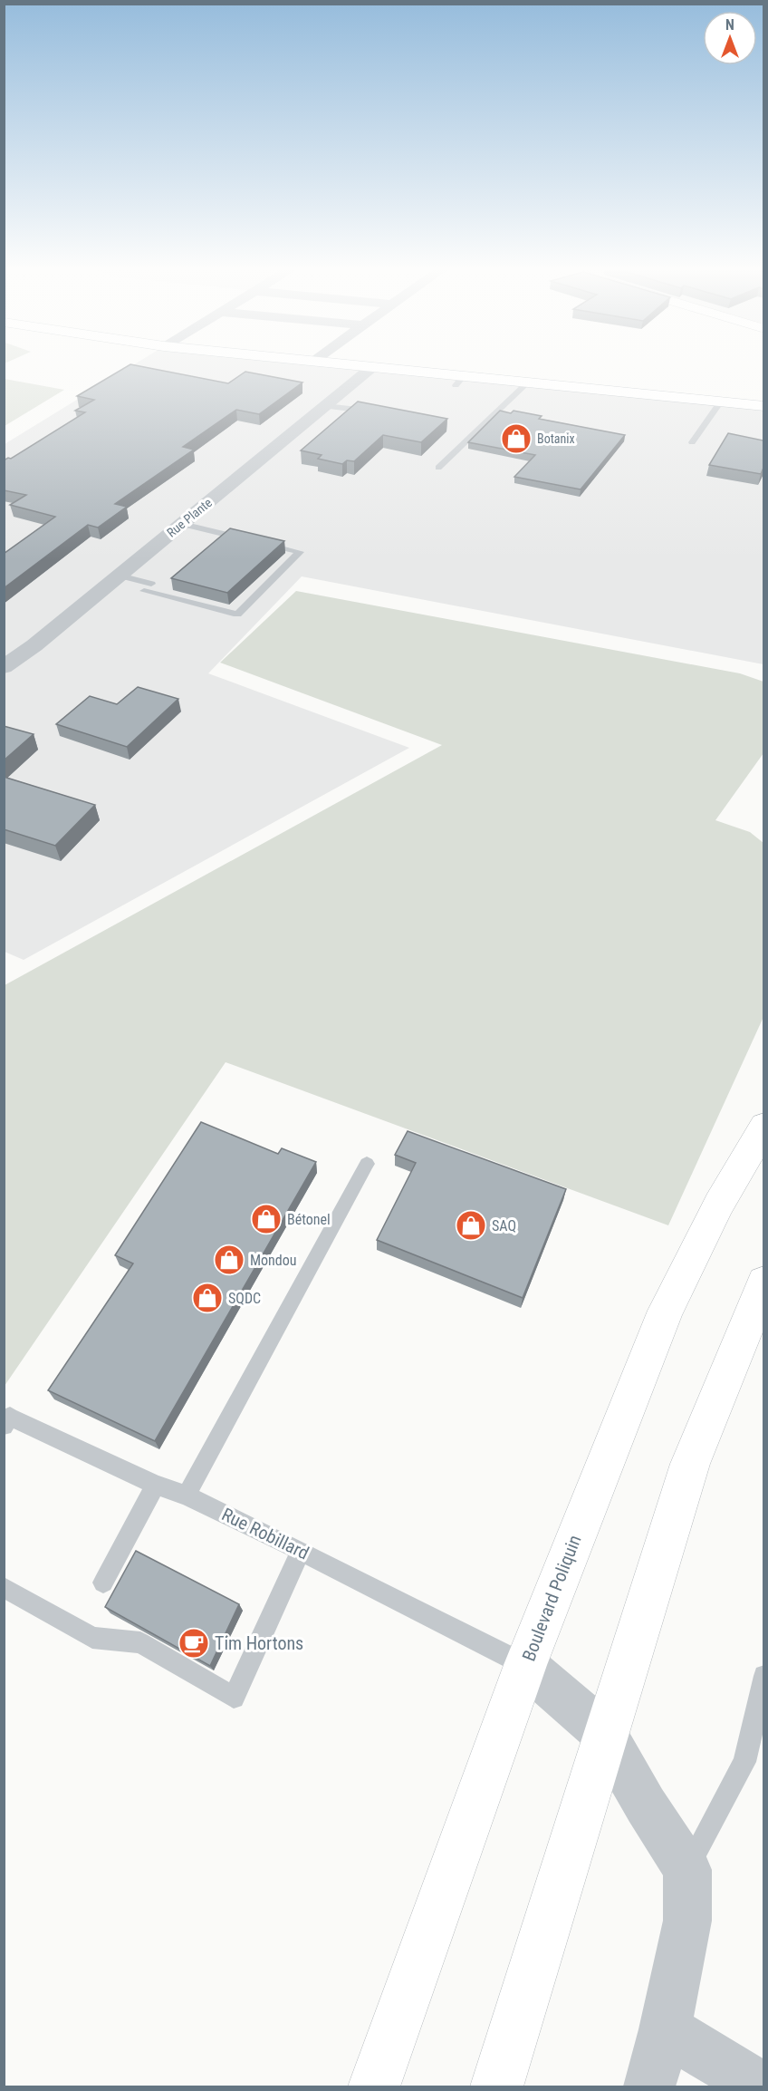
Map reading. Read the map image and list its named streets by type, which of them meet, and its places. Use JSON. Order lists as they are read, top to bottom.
{
  "streets": {
    "main road": ["Boulevard Poliquin"],
    "street": ["Rue Plante"],
    "lane": ["Rue Robillard"]
  },
  "crossings": [
    ["Rue Robillard", "Boulevard Poliquin"]
  ],
  "places": {
    "shop": [
      "Botanix",
      "Bétonel",
      "SAQ",
      "Mondou",
      "SQDC"
    ],
    "cafe": ["Tim Hortons"]
  },
  "north": "top"
}
